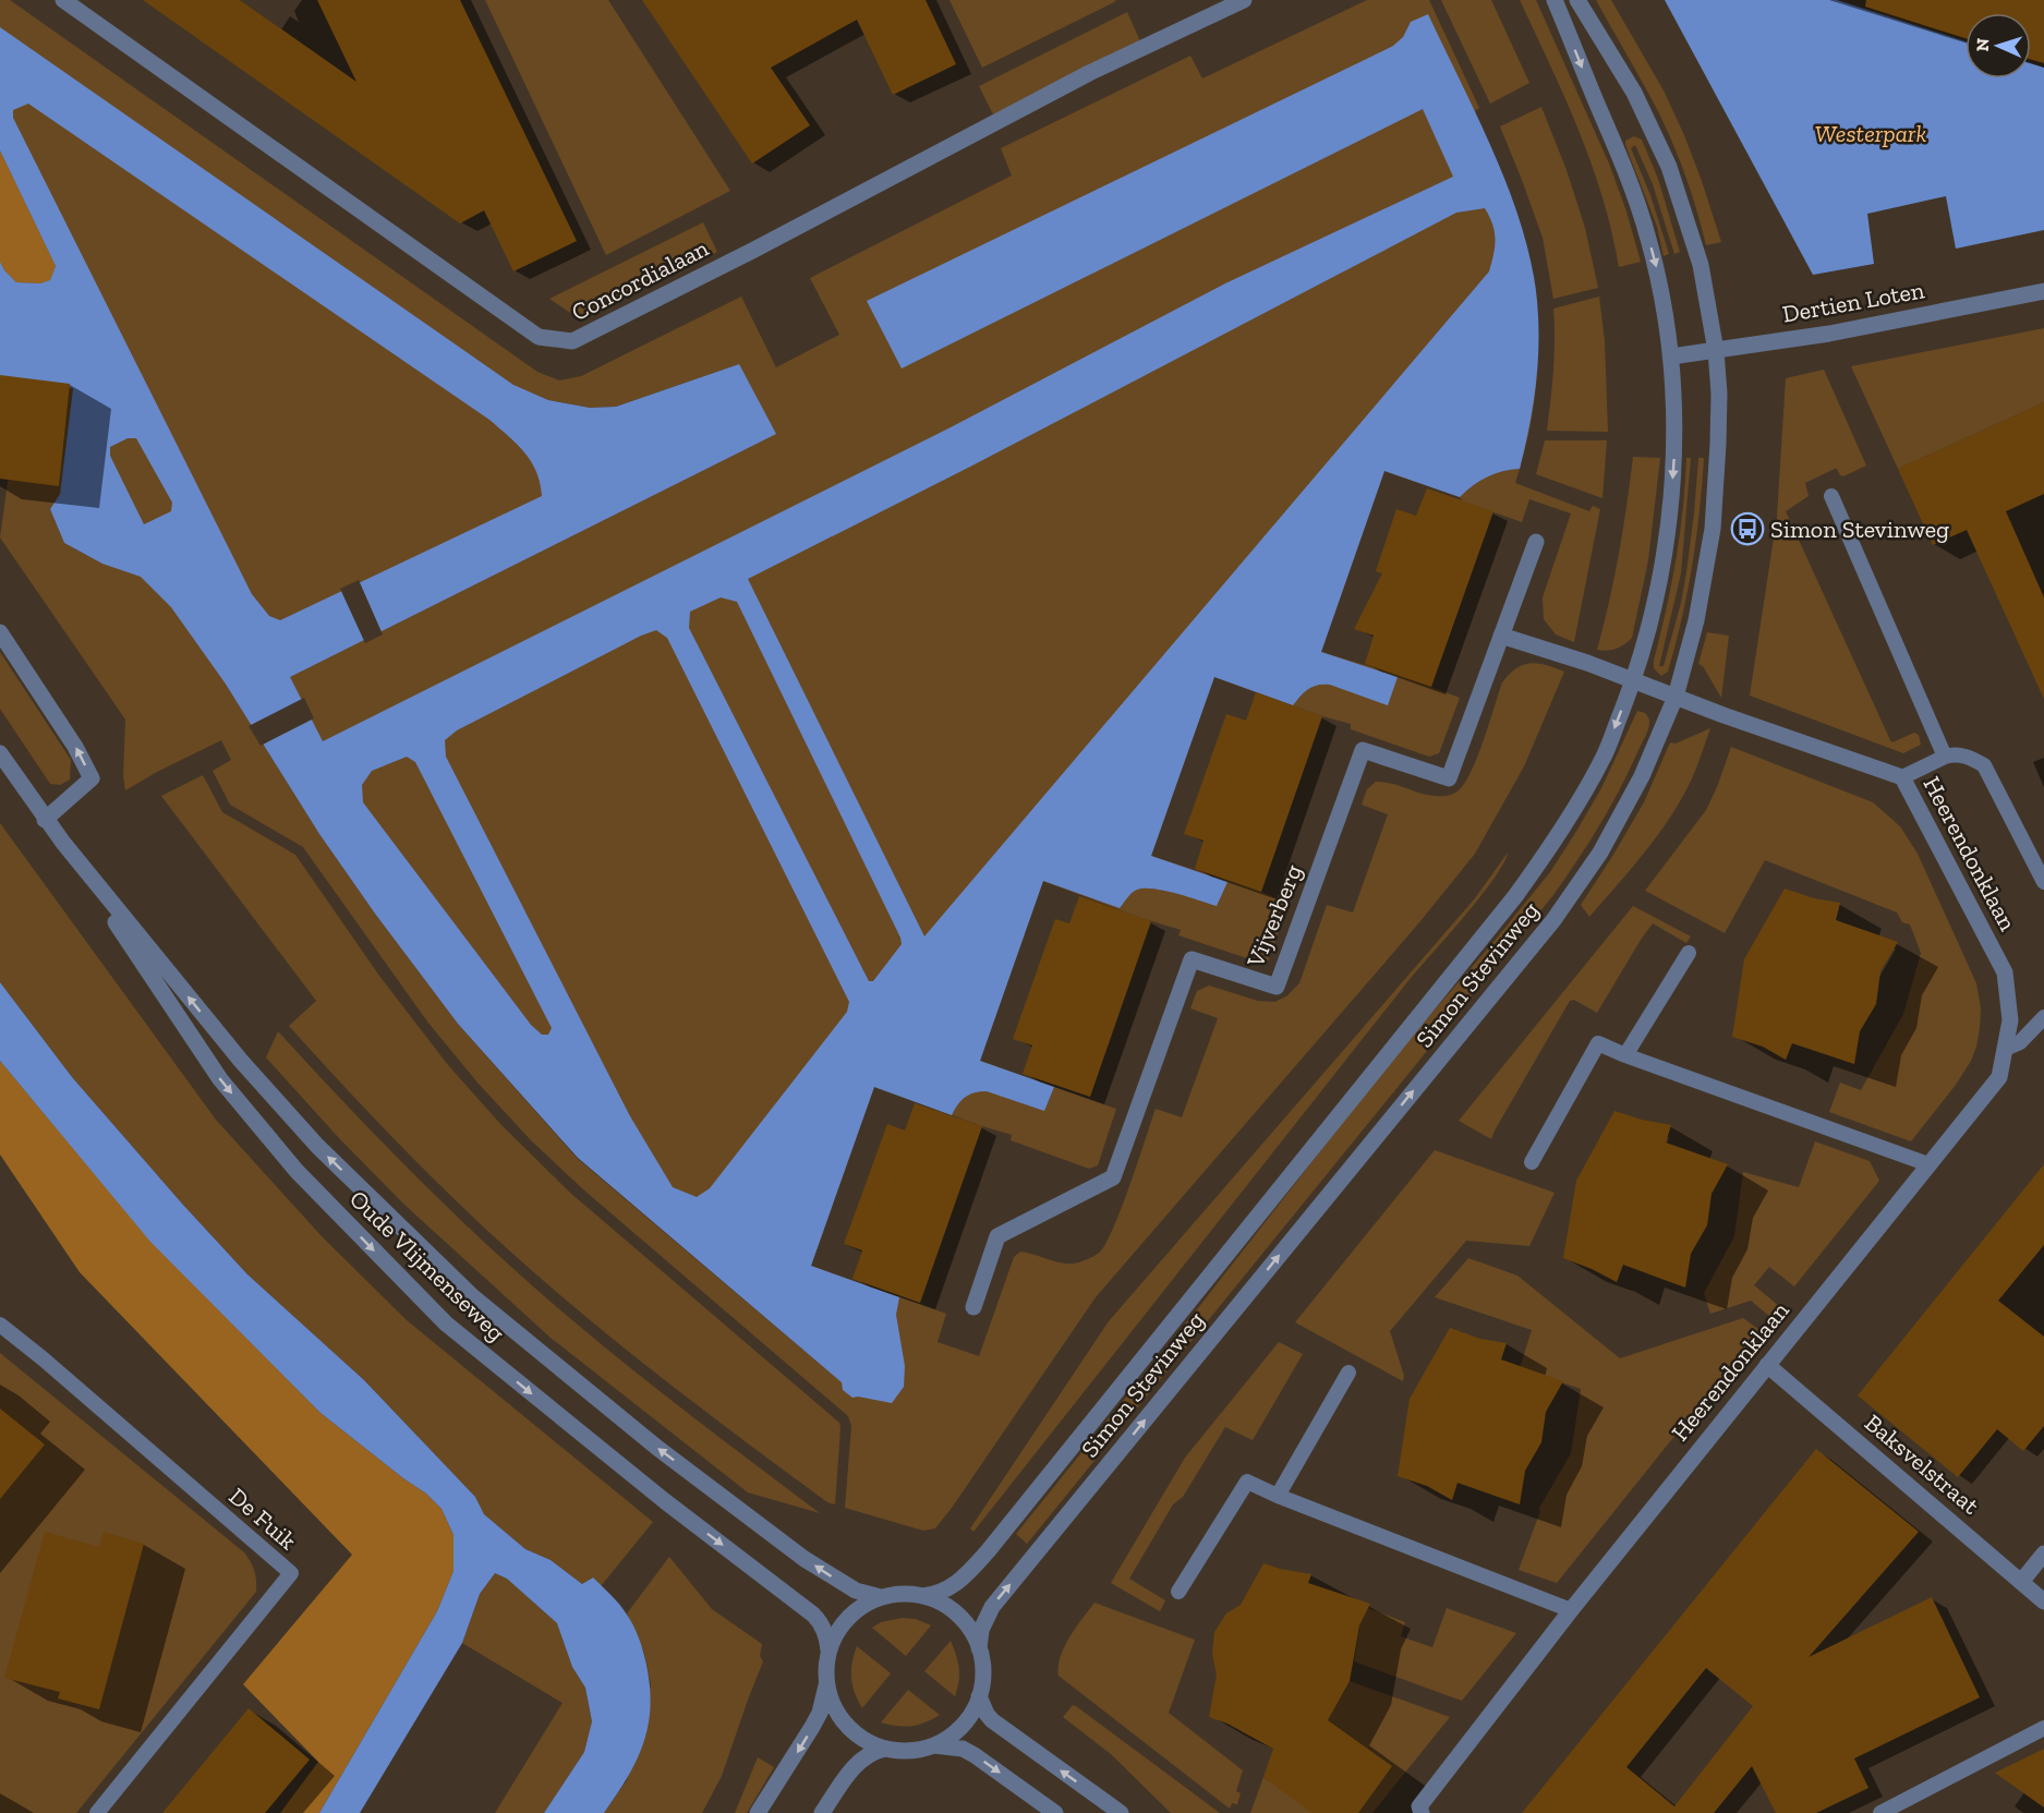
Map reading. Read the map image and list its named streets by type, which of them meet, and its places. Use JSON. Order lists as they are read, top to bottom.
{
  "streets": {
    "street": [
      "Concordialaan",
      "Dertien Loten",
      "Heerendonklaan",
      "Vijverberg",
      "Simon Stevinweg",
      "Oude Vlijmenseweg",
      "Baksvelstraat"
    ],
    "lane": ["De Fuik"]
  },
  "crossings": [
    ["Dertien Loten", "Simon Stevinweg"],
    ["Heerendonklaan", "Simon Stevinweg"],
    ["Heerendonklaan", "Baksvelstraat"],
    ["Simon Stevinweg", "Oude Vlijmenseweg"]
  ],
  "parks": ["Westerpark"],
  "places": {
    "bus stop": ["Simon Stevinweg"]
  },
  "north": "left"
}
